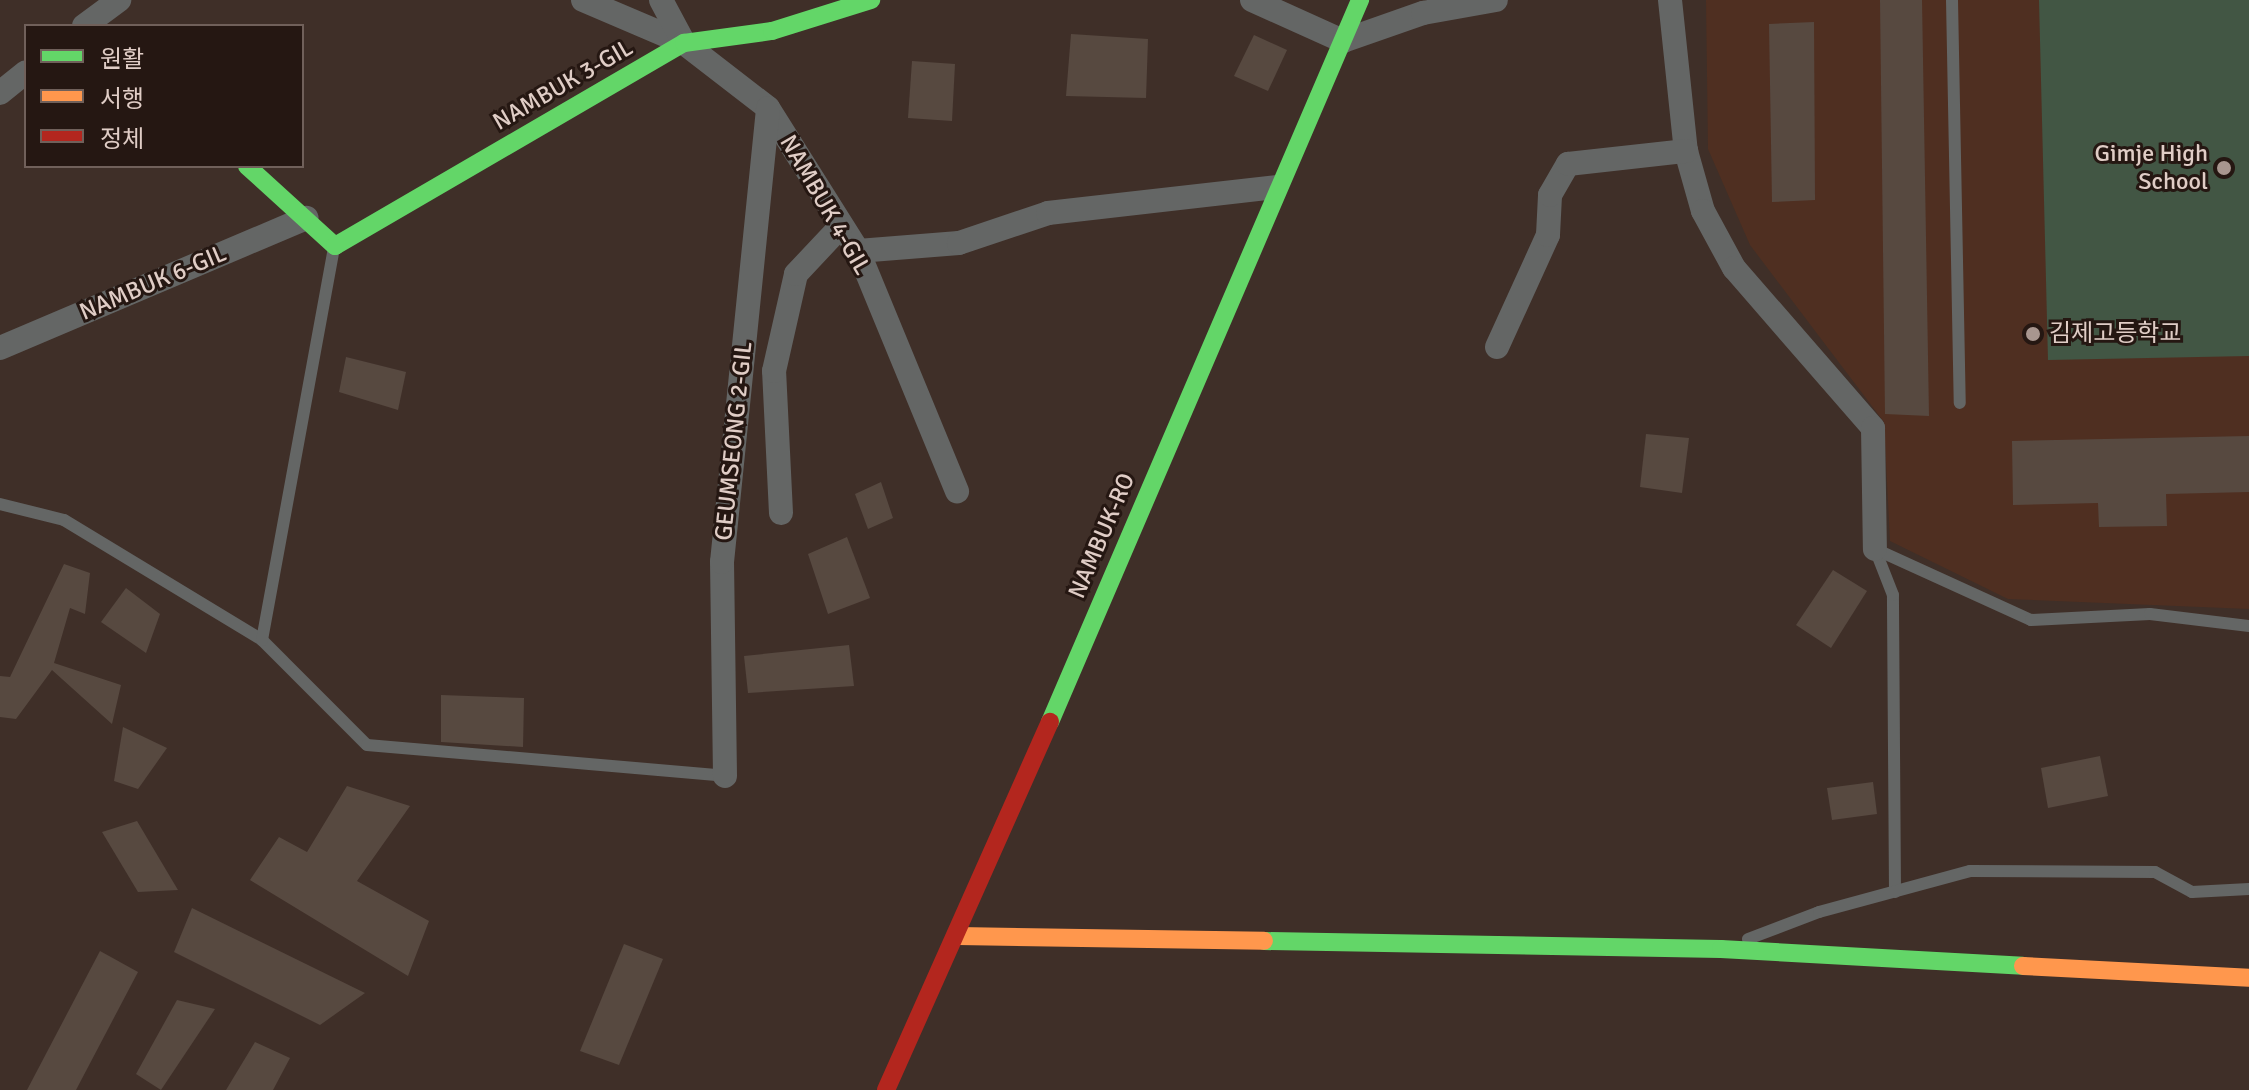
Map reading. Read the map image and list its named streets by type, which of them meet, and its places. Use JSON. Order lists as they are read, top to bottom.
{
  "streets": {
    "street": [
      "NAMBUK 3-GIL",
      "NAMBUK 4-GIL",
      "NAMBUK 6-GIL",
      "GEUMSEONG 2-GIL",
      "NAMBUK-RO"
    ]
  },
  "crossings": [
    ["NAMBUK 3-GIL", "NAMBUK 4-GIL"],
    ["NAMBUK 4-GIL", "GEUMSEONG 2-GIL"]
  ],
  "places": ["Gimje High School", "김제고등학교"],
  "legend": ["원활", "서행", "정체"]
}
